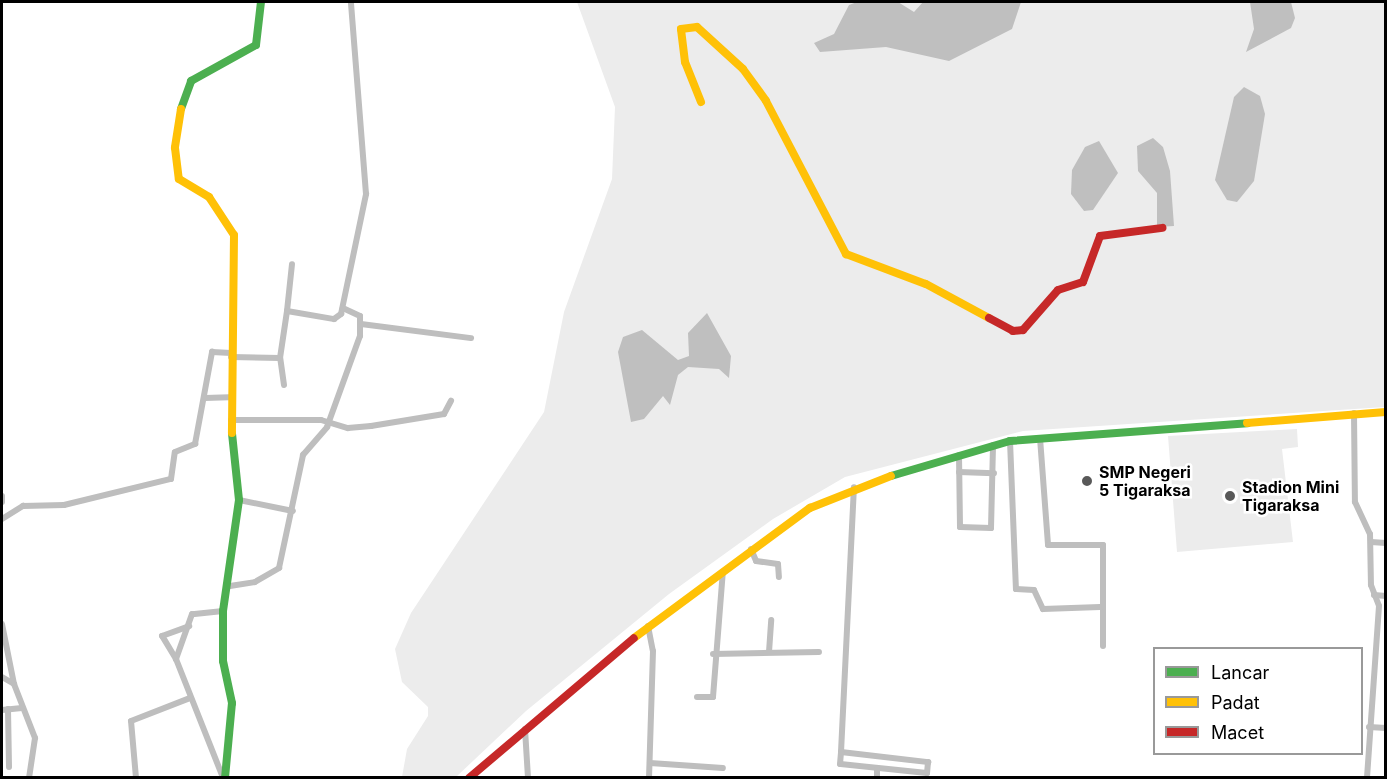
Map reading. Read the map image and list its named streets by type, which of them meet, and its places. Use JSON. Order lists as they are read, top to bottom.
{
  "places": ["SMP Negeri 5 Tigaraksa", "Stadion Mini Tigaraksa"],
  "legend": ["Lancar", "Padat", "Macet"]
}
